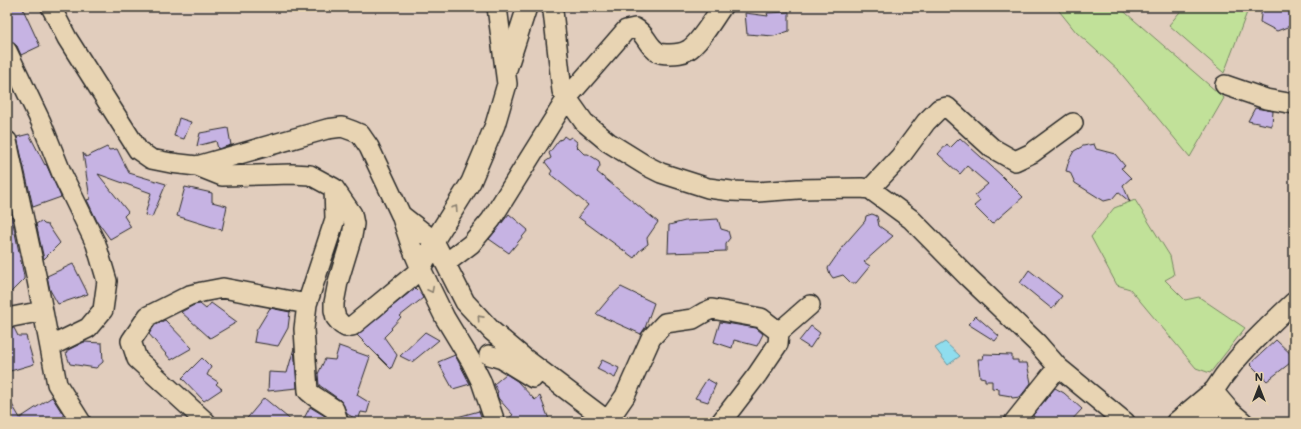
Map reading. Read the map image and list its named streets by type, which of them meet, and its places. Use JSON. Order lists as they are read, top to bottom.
{
  "north": "top"
}
